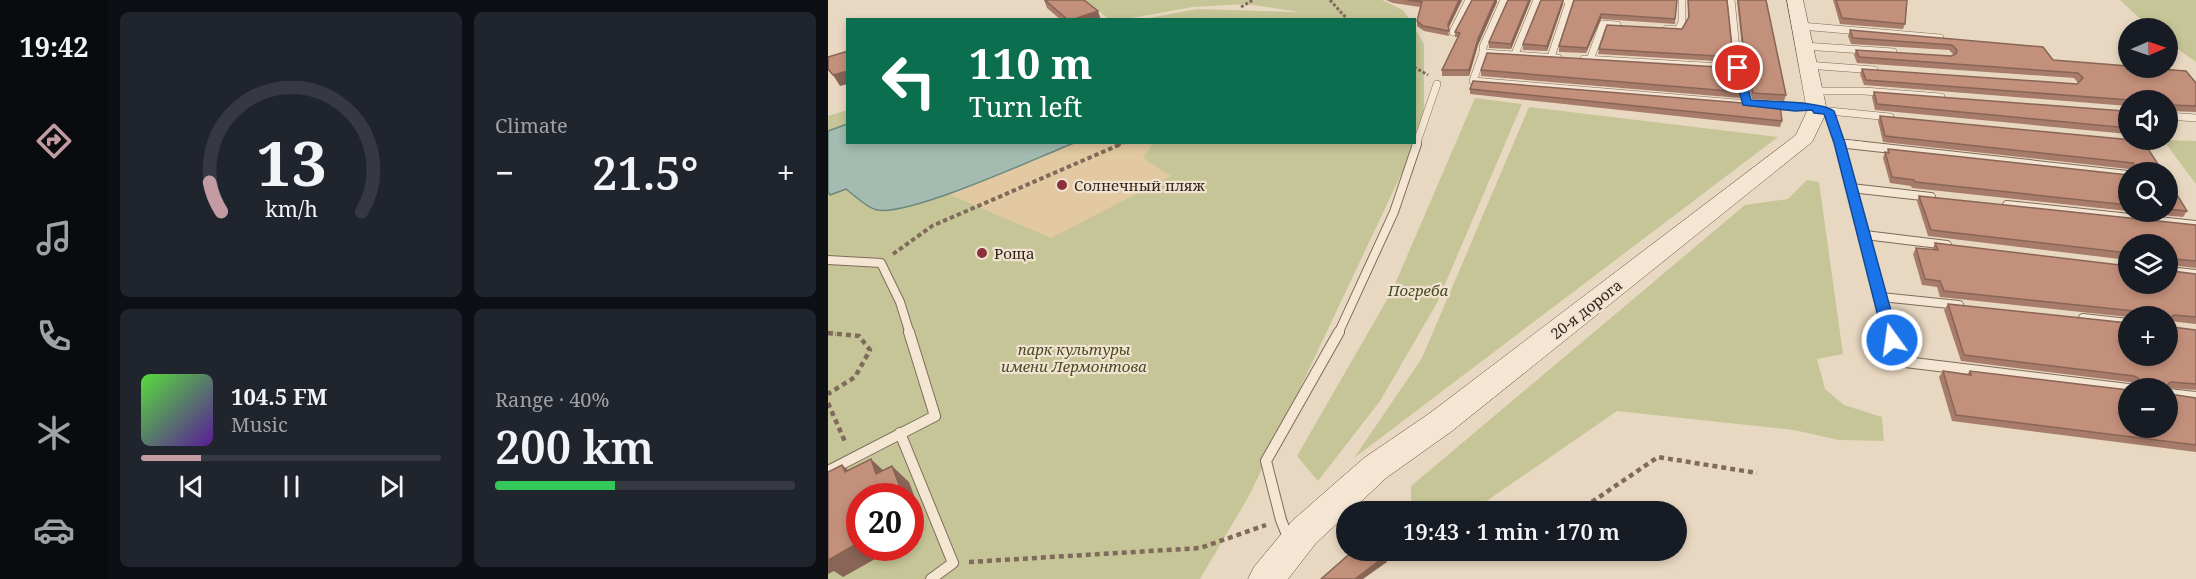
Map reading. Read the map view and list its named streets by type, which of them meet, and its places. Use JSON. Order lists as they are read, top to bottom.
{
  "streets": {
    "main road": ["20-я дорога"]
  },
  "parks": ["Погреба", "парк культуры имени Лермонтова"],
  "places": ["Солнечный пляж", "Роща"],
  "north": "right",
  "page": {
    "tabs": "19:42",
    "tile": [
      "Climate",
      ["Range · 40%", "200 km"]
    ],
    "map_buttons": ["+", "−"],
    "turn": ["110 m", "Turn left"],
    "heat": ["−", "21.5°", "+"],
    "song": ["104.5 FM", "Music"],
    "limit": "20",
    "trip": "19:43 · 1 min · 170 m",
    "gauge": ["13", "km/h"]
  }
}
